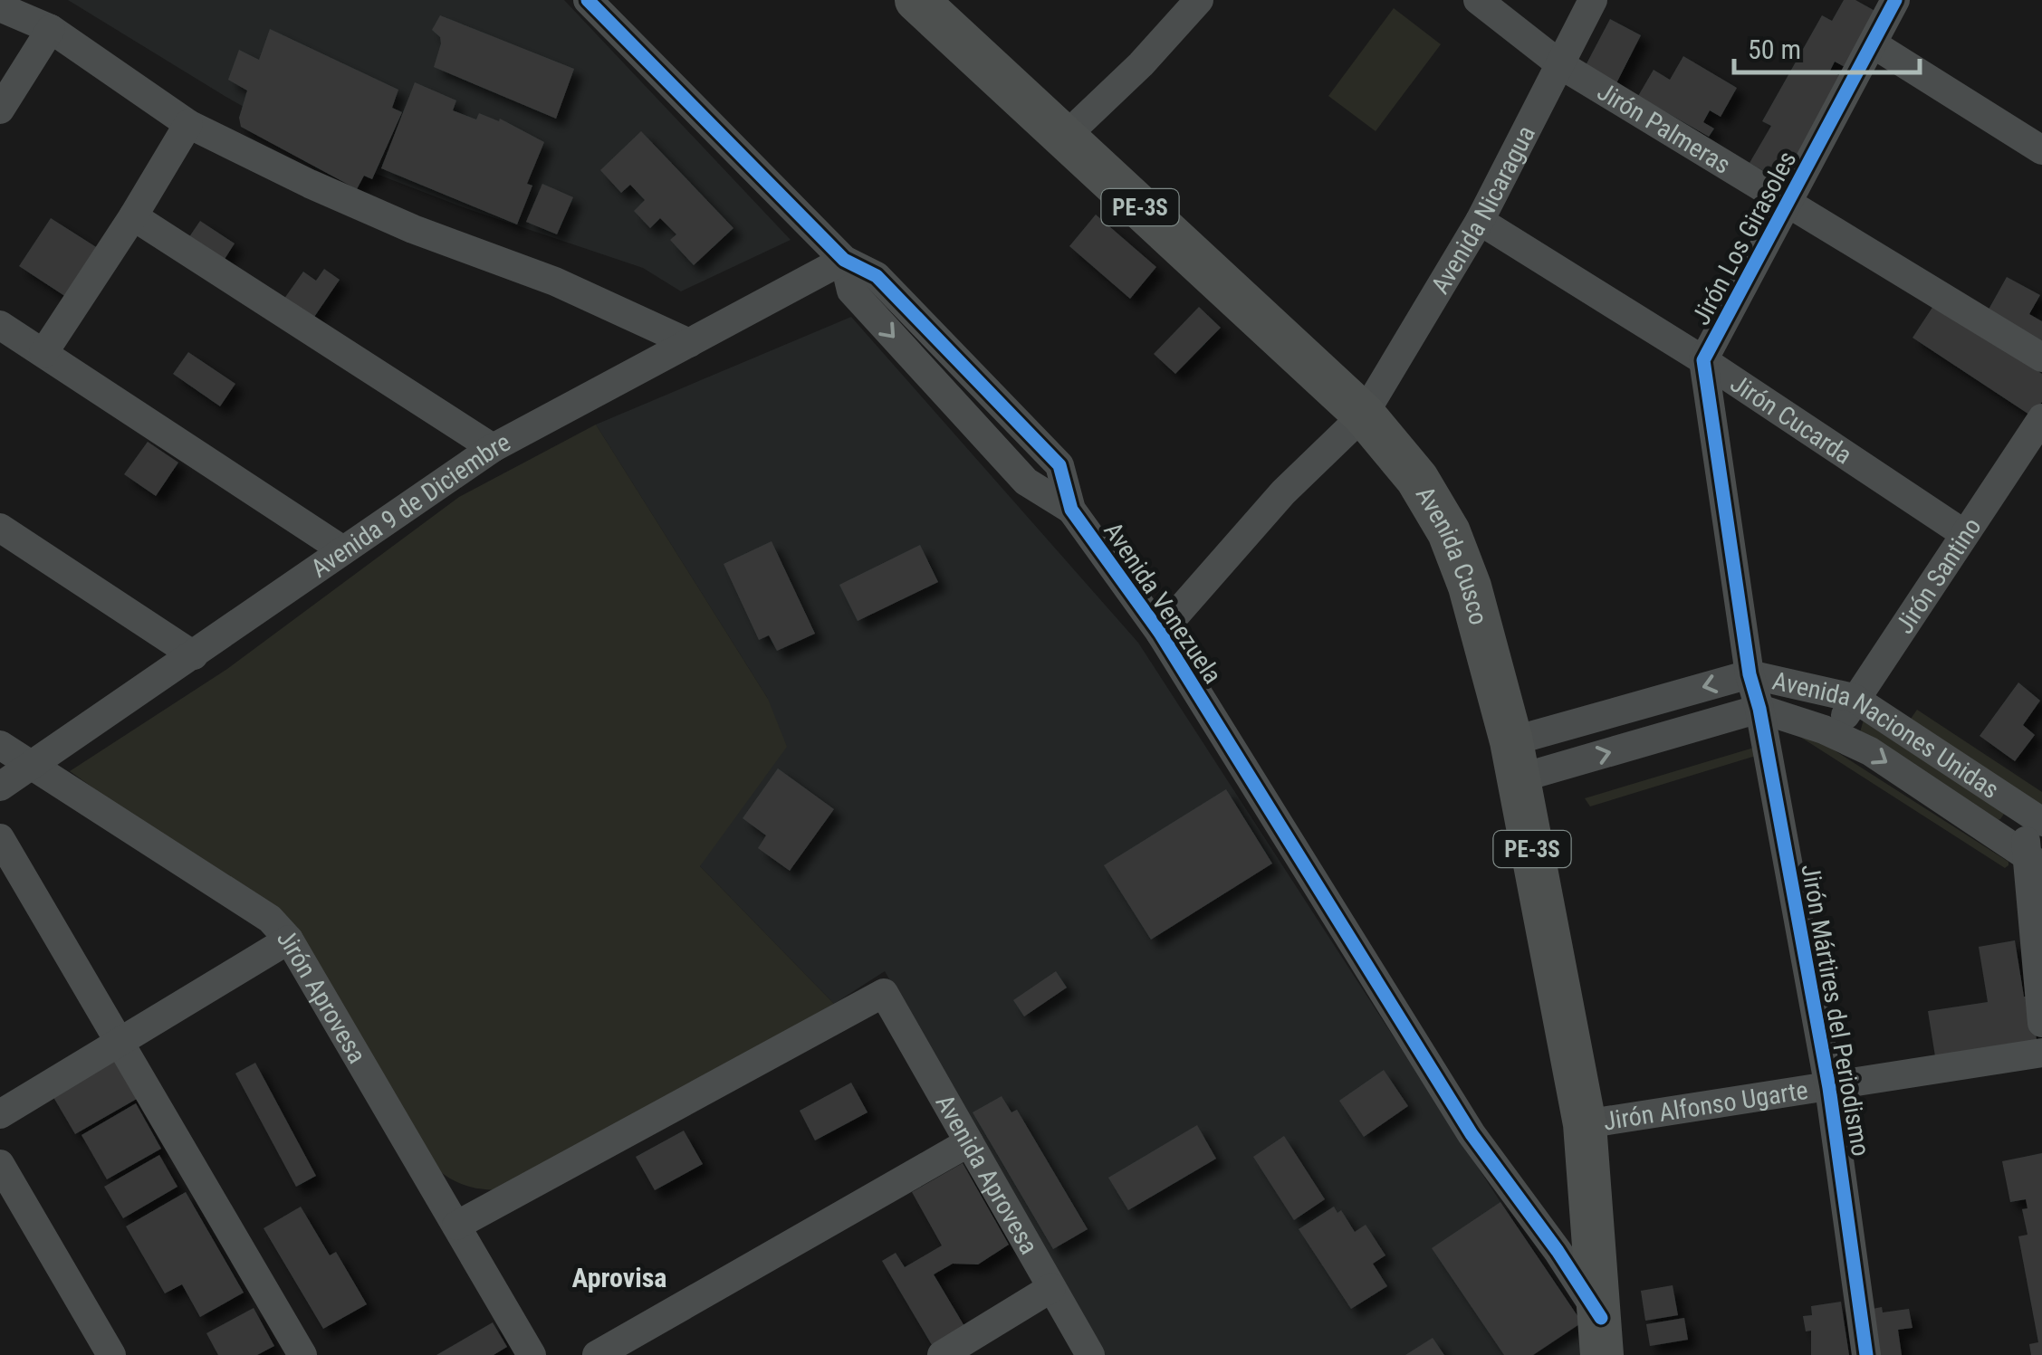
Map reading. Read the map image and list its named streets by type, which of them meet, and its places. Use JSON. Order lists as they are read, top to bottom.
{
  "streets": {
    "highway": ["PE-3S", "Avenida Cusco"],
    "street": [
      "Jirón Palmeras",
      "Avenida Nicaragua",
      "Jirón Los Girasoles",
      "Jirón Cucarda",
      "Avenida 9 de Diciembre",
      "Jirón Santino",
      "Avenida Venezuela",
      "Avenida Naciones Unidas",
      "Jirón Aprovesa",
      "Jirón Mártires del Periodismo",
      "Jirón Alfonso Ugarte",
      "Avenida Aprovesa"
    ]
  },
  "crossings": [
    ["Jirón Palmeras", "Avenida Nicaragua"],
    ["Jirón Palmeras", "Jirón Los Girasoles"],
    ["Avenida Nicaragua", "Jirón Cucarda"],
    ["Avenida Nicaragua", "Avenida Cusco"],
    ["Avenida Nicaragua", "Avenida Venezuela"],
    ["Jirón Los Girasoles", "Jirón Cucarda"],
    ["Jirón Los Girasoles", "Avenida Naciones Unidas"],
    ["Jirón Los Girasoles", "Jirón Mártires del Periodismo"],
    ["Jirón Cucarda", "Jirón Santino"],
    ["Avenida 9 de Diciembre", "Avenida Venezuela"],
    ["Avenida 9 de Diciembre", "Jirón Aprovesa"],
    ["Avenida Cusco", "Avenida Venezuela"],
    ["Avenida Cusco", "Avenida Naciones Unidas"],
    ["Avenida Cusco", "Jirón Alfonso Ugarte"],
    ["Jirón Santino", "Avenida Naciones Unidas"],
    ["Avenida Naciones Unidas", "Jirón Mártires del Periodismo"],
    ["Jirón Aprovesa", "Avenida Aprovesa"],
    ["Jirón Mártires del Periodismo", "Jirón Alfonso Ugarte"]
  ],
  "districts": ["Aprovisa"],
  "scale_bar": "50 m"
}
